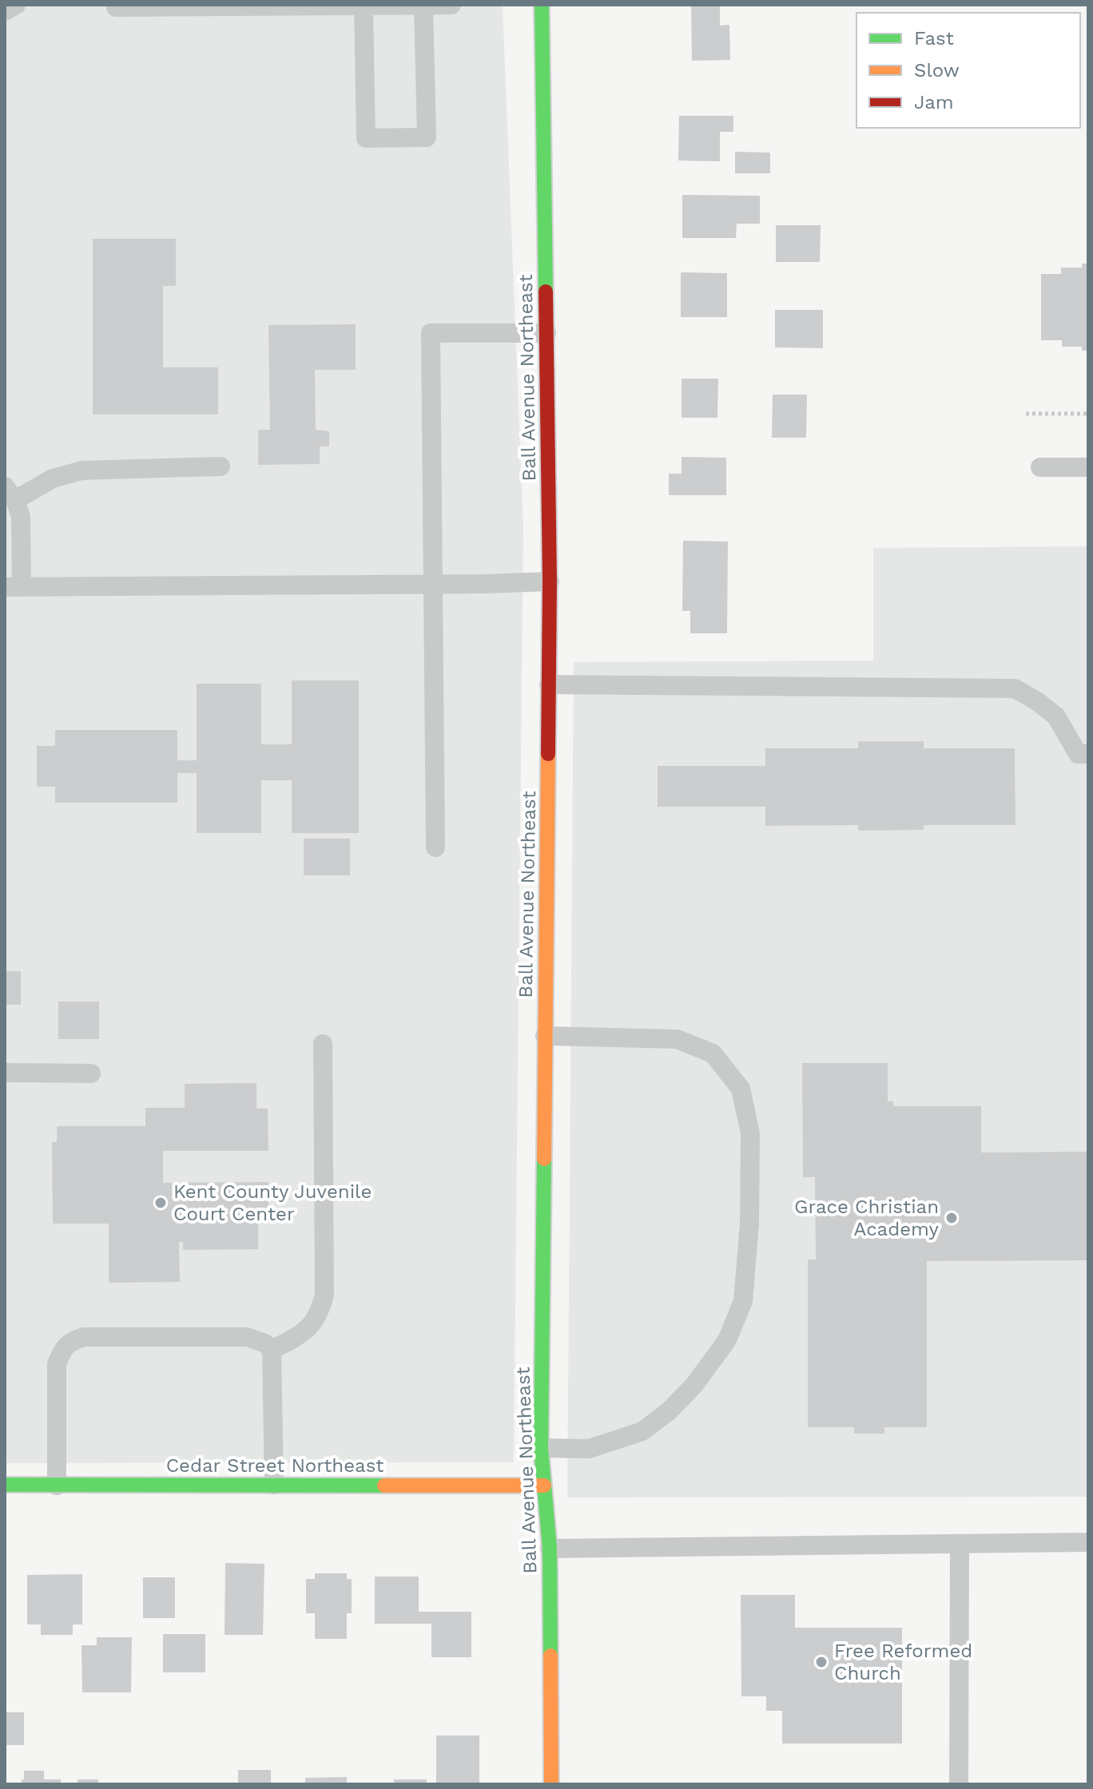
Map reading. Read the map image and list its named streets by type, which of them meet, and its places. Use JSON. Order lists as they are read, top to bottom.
{
  "streets": {
    "street": ["Ball Avenue Northeast", "Cedar Street Northeast"]
  },
  "crossings": [
    ["Ball Avenue Northeast", "Cedar Street Northeast"]
  ],
  "places": ["Kent County Juvenile Court Center", "Grace Christian Academy", "Free Reformed Church"],
  "legend": ["Fast", "Slow", "Jam"]
}
